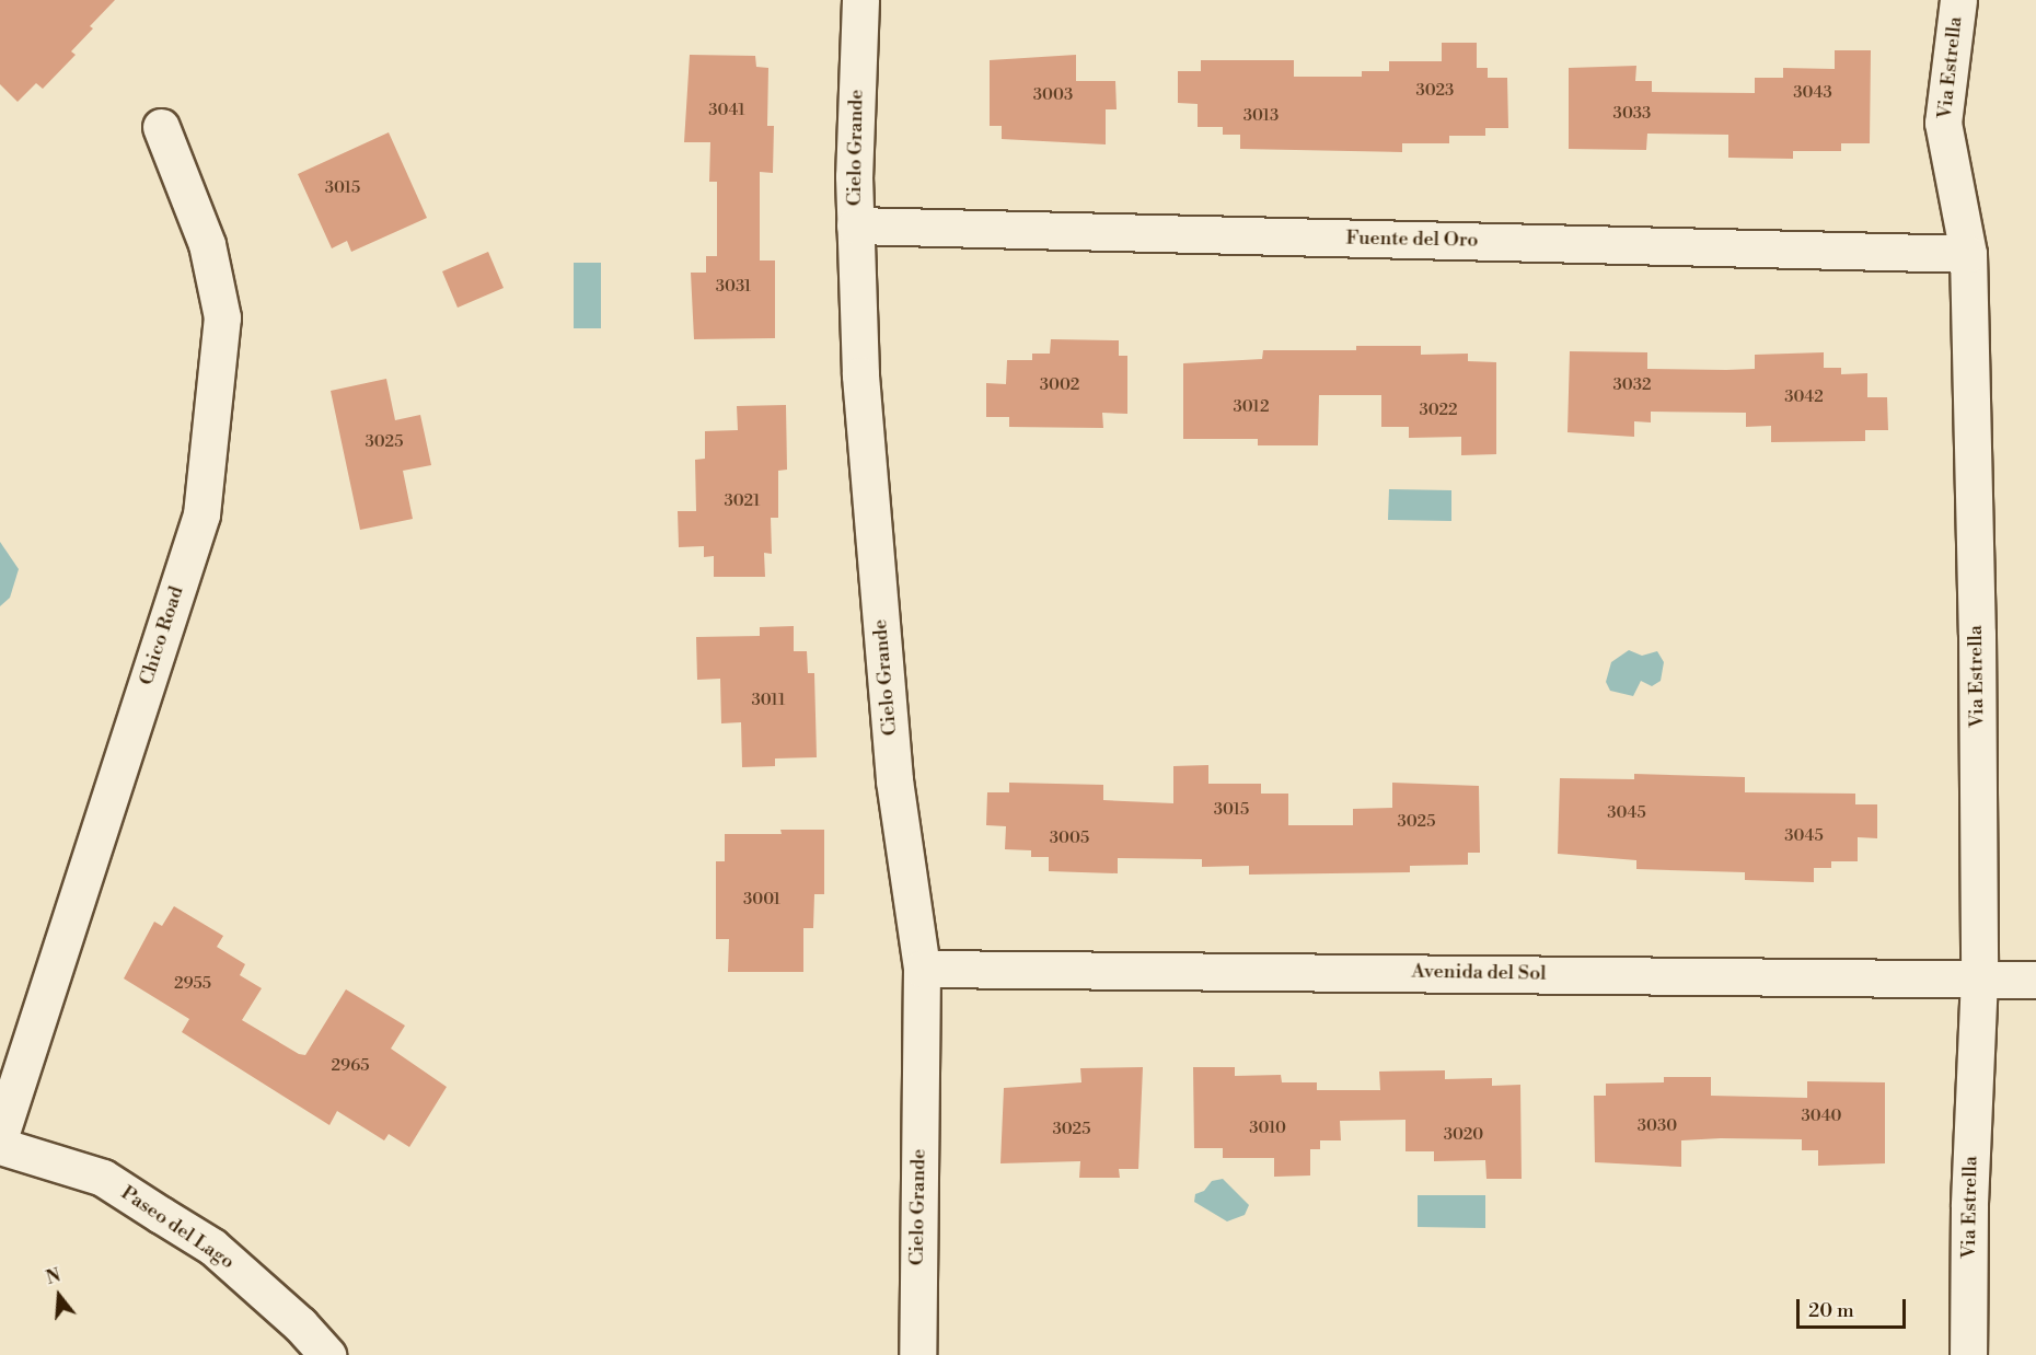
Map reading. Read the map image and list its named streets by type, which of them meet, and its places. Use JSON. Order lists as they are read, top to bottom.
{
  "streets": {
    "street": [
      "Via Estrella",
      "Cielo Grande",
      "Fuente del Oro",
      "Chico Road",
      "Avenida del Sol",
      "Paseo del Lago"
    ]
  },
  "crossings": [
    ["Via Estrella", "Fuente del Oro"],
    ["Via Estrella", "Avenida del Sol"],
    ["Cielo Grande", "Fuente del Oro"],
    ["Cielo Grande", "Avenida del Sol"]
  ],
  "house_numbers": [
    "3023",
    "3043",
    "3003",
    "3041",
    "3033",
    "3013",
    "3015",
    "3031",
    "3002",
    "3032",
    "3042",
    "3012",
    "3022",
    "3025",
    "3021",
    "3011",
    "3015",
    "3045",
    "3025",
    "3045",
    "3005",
    "3001",
    "2955",
    "2965",
    "3040",
    "3030",
    "3010",
    "3025",
    "3020"
  ],
  "scale_bar": "20 m",
  "north": "top"
}
